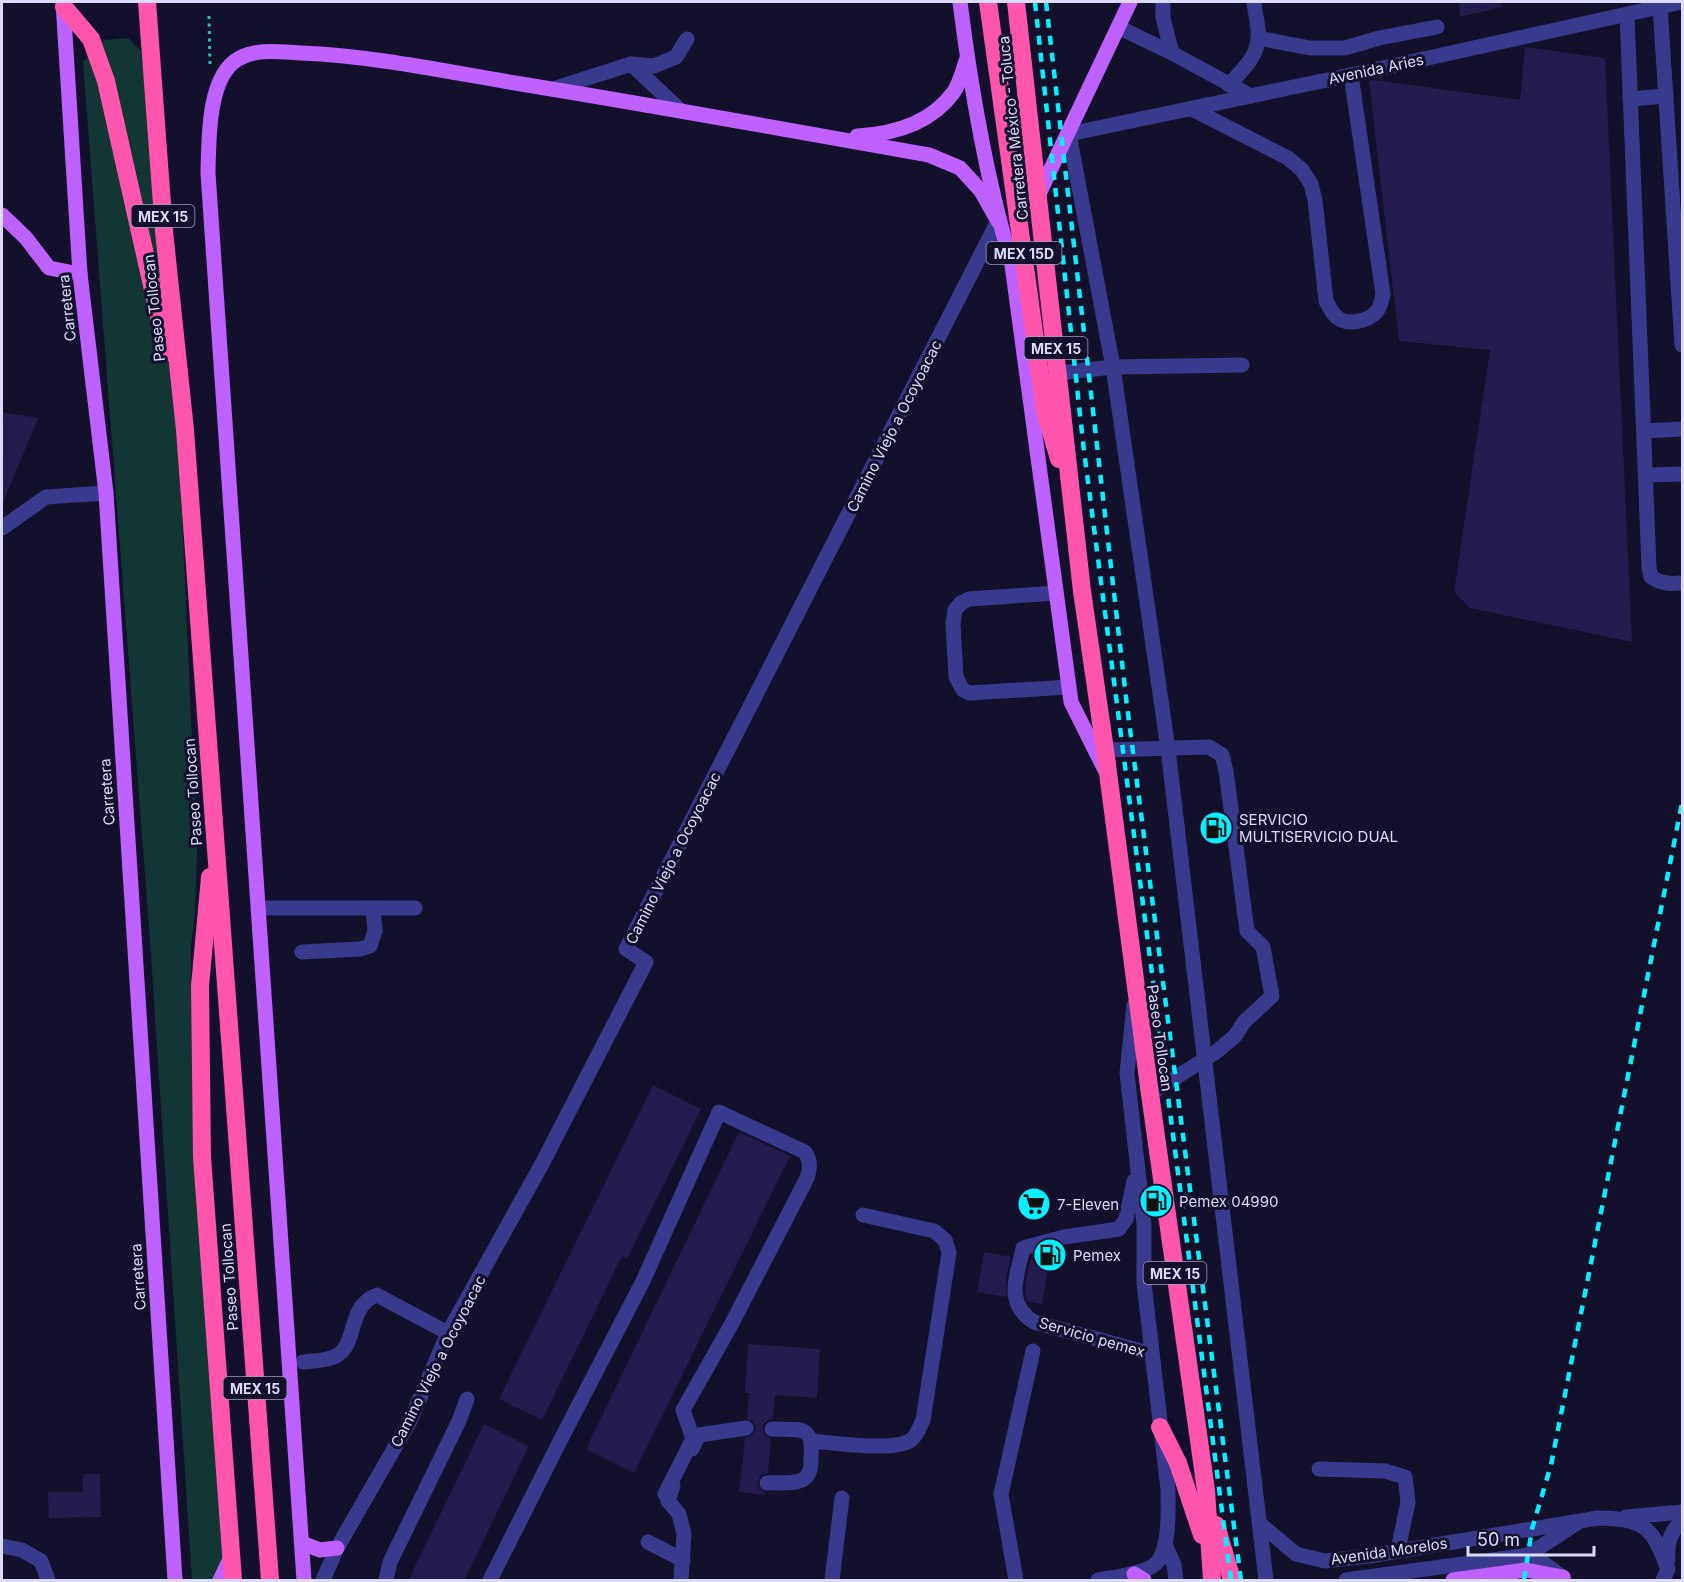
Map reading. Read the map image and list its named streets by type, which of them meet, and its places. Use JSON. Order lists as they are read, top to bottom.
{
  "streets": {
    "highway": [
      "Carretera México - Toluca",
      "MEX 15",
      "MEX 15D",
      "Paseo Tollocan"
    ],
    "main road": ["Carretera"],
    "street": [
      "Avenida Aries",
      "Camino Viejo a Ocoyoacac",
      "Servicio pemex",
      "Avenida Morelos"
    ]
  },
  "crossings": [
    ["Carretera México - Toluca", "MEX 15D"],
    ["Carretera México - Toluca", "Paseo Tollocan"],
    ["MEX 15D", "Paseo Tollocan"]
  ],
  "places": {
    "fuel station": ["SERVICIO MULTISERVICIO DUAL", "Pemex 04990", "Pemex"],
    "supermarket": ["7-Eleven"]
  },
  "scale_bar": "50 m"
}
